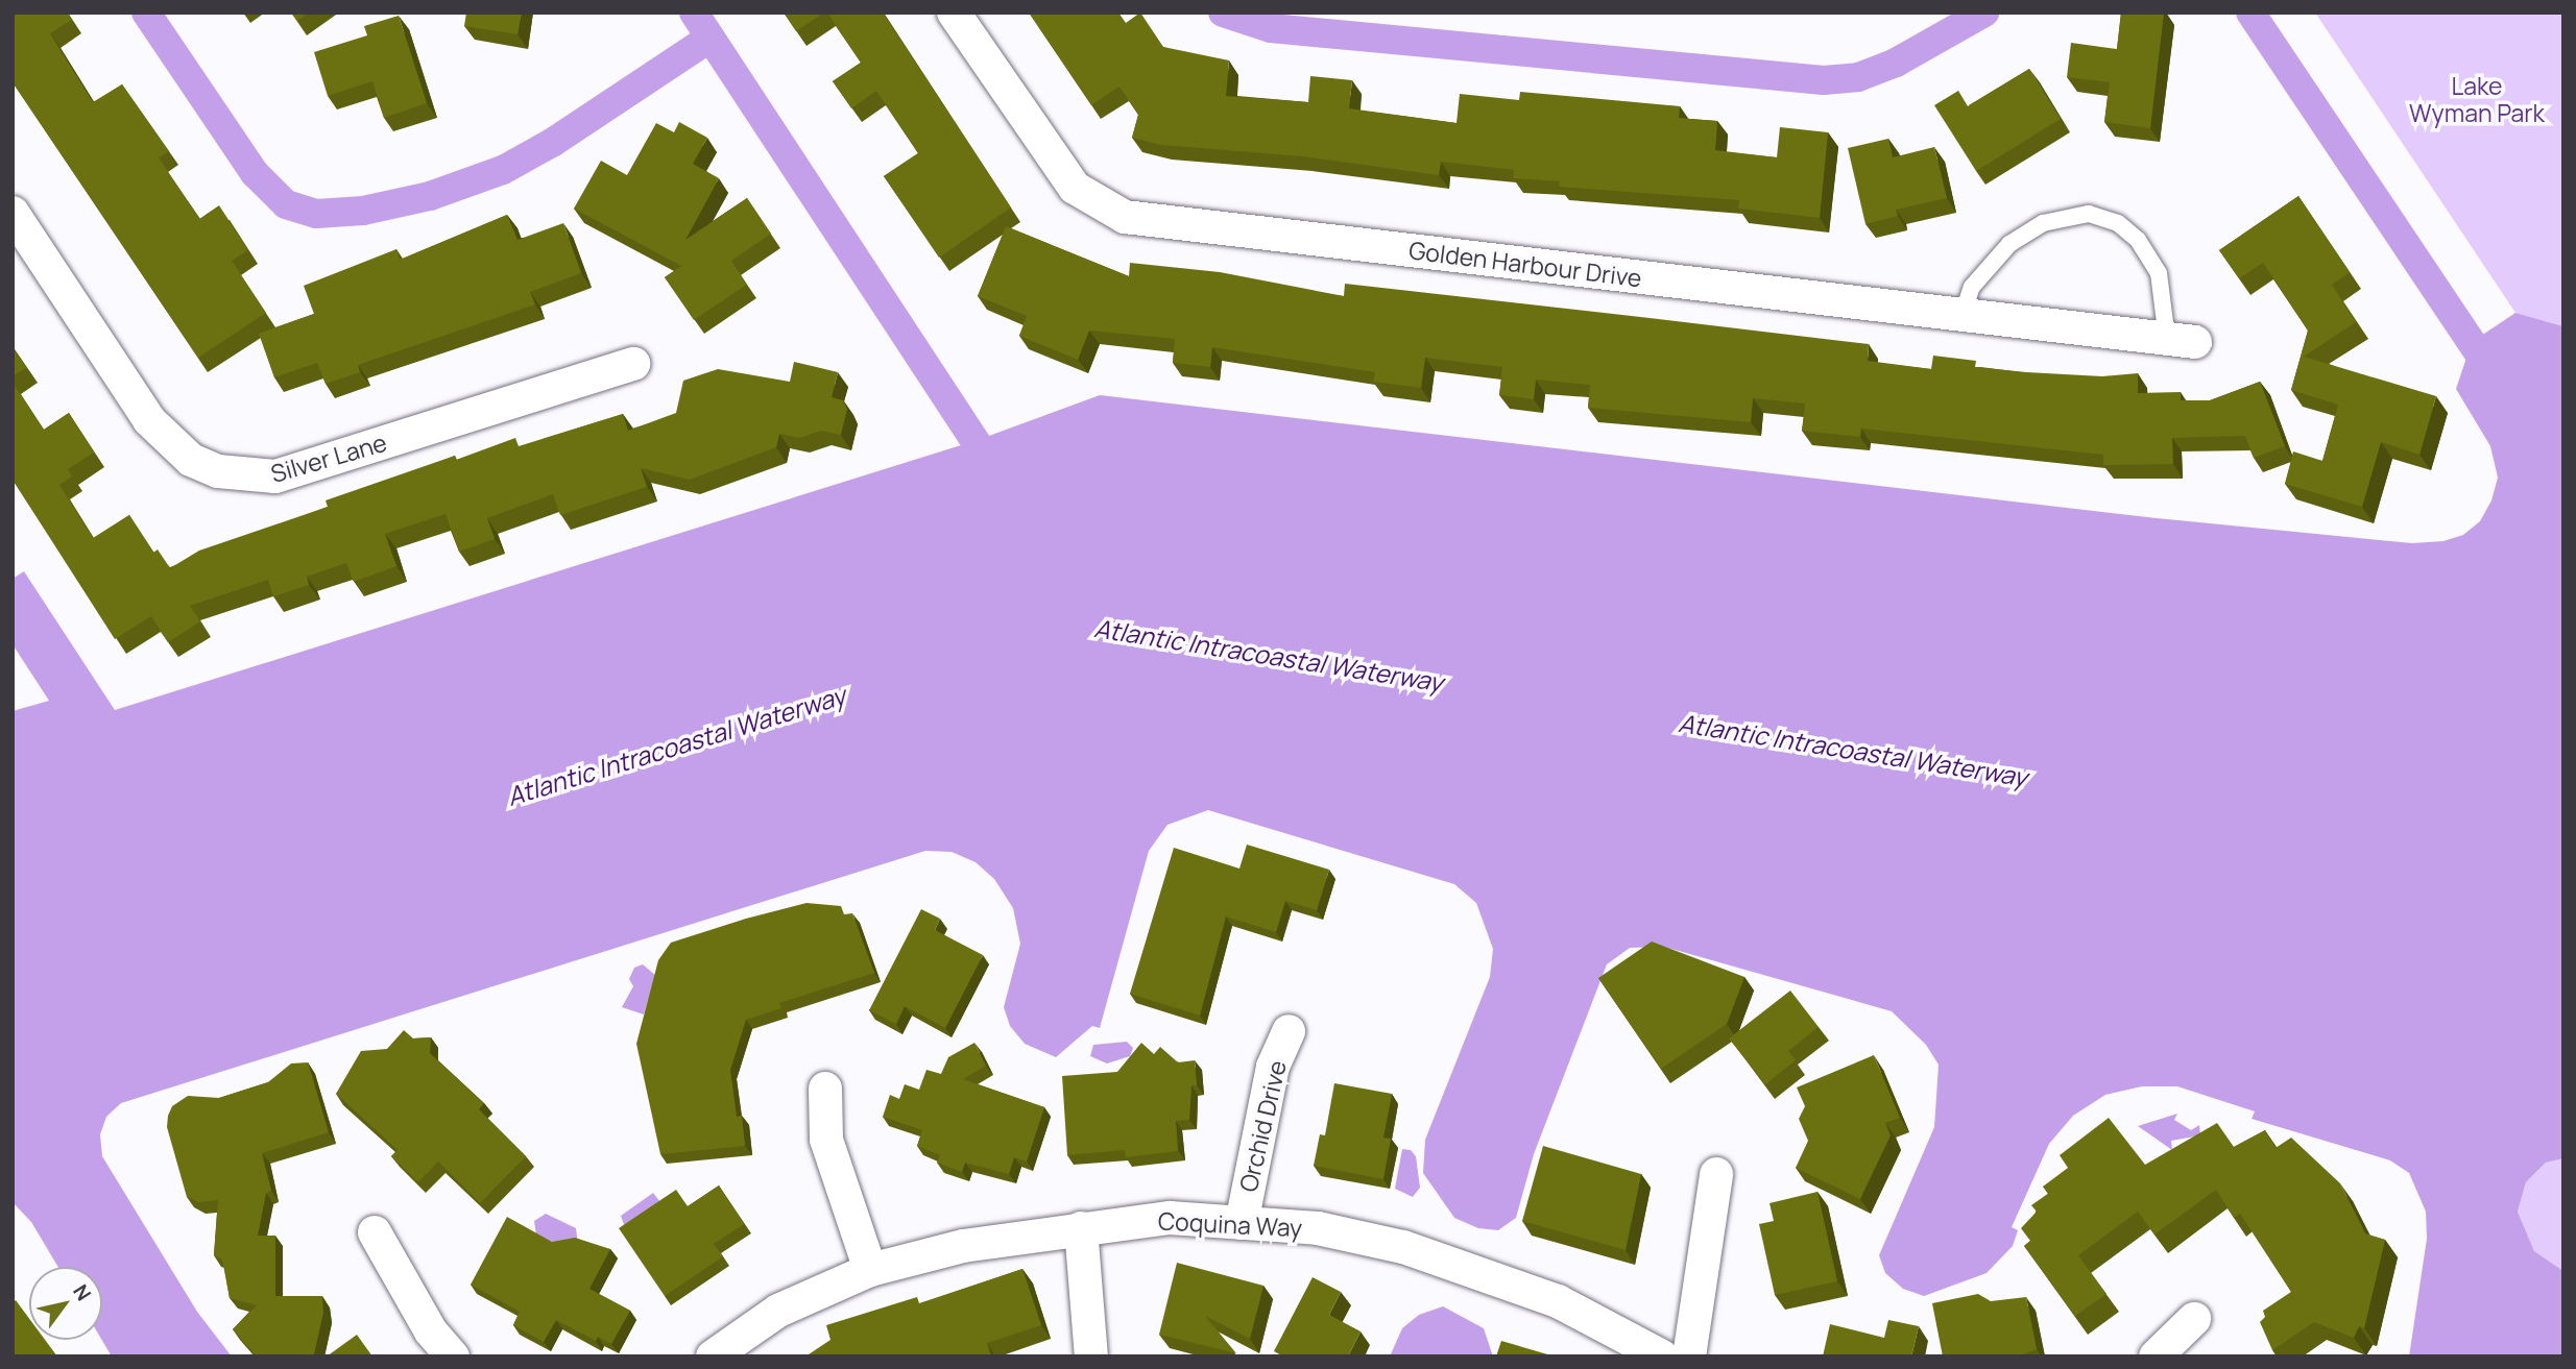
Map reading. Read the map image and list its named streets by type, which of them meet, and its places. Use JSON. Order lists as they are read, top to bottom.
{
  "streets": {
    "street": [
      "Golden Harbour Drive",
      "Silver Lane",
      "Orchid Drive",
      "Coquina Way"
    ]
  },
  "crossings": [
    ["Orchid Drive", "Coquina Way"]
  ],
  "water": ["Atlantic Intracoastal Waterway"],
  "parks": ["Lake Wyman Park"],
  "north": "top right"
}
